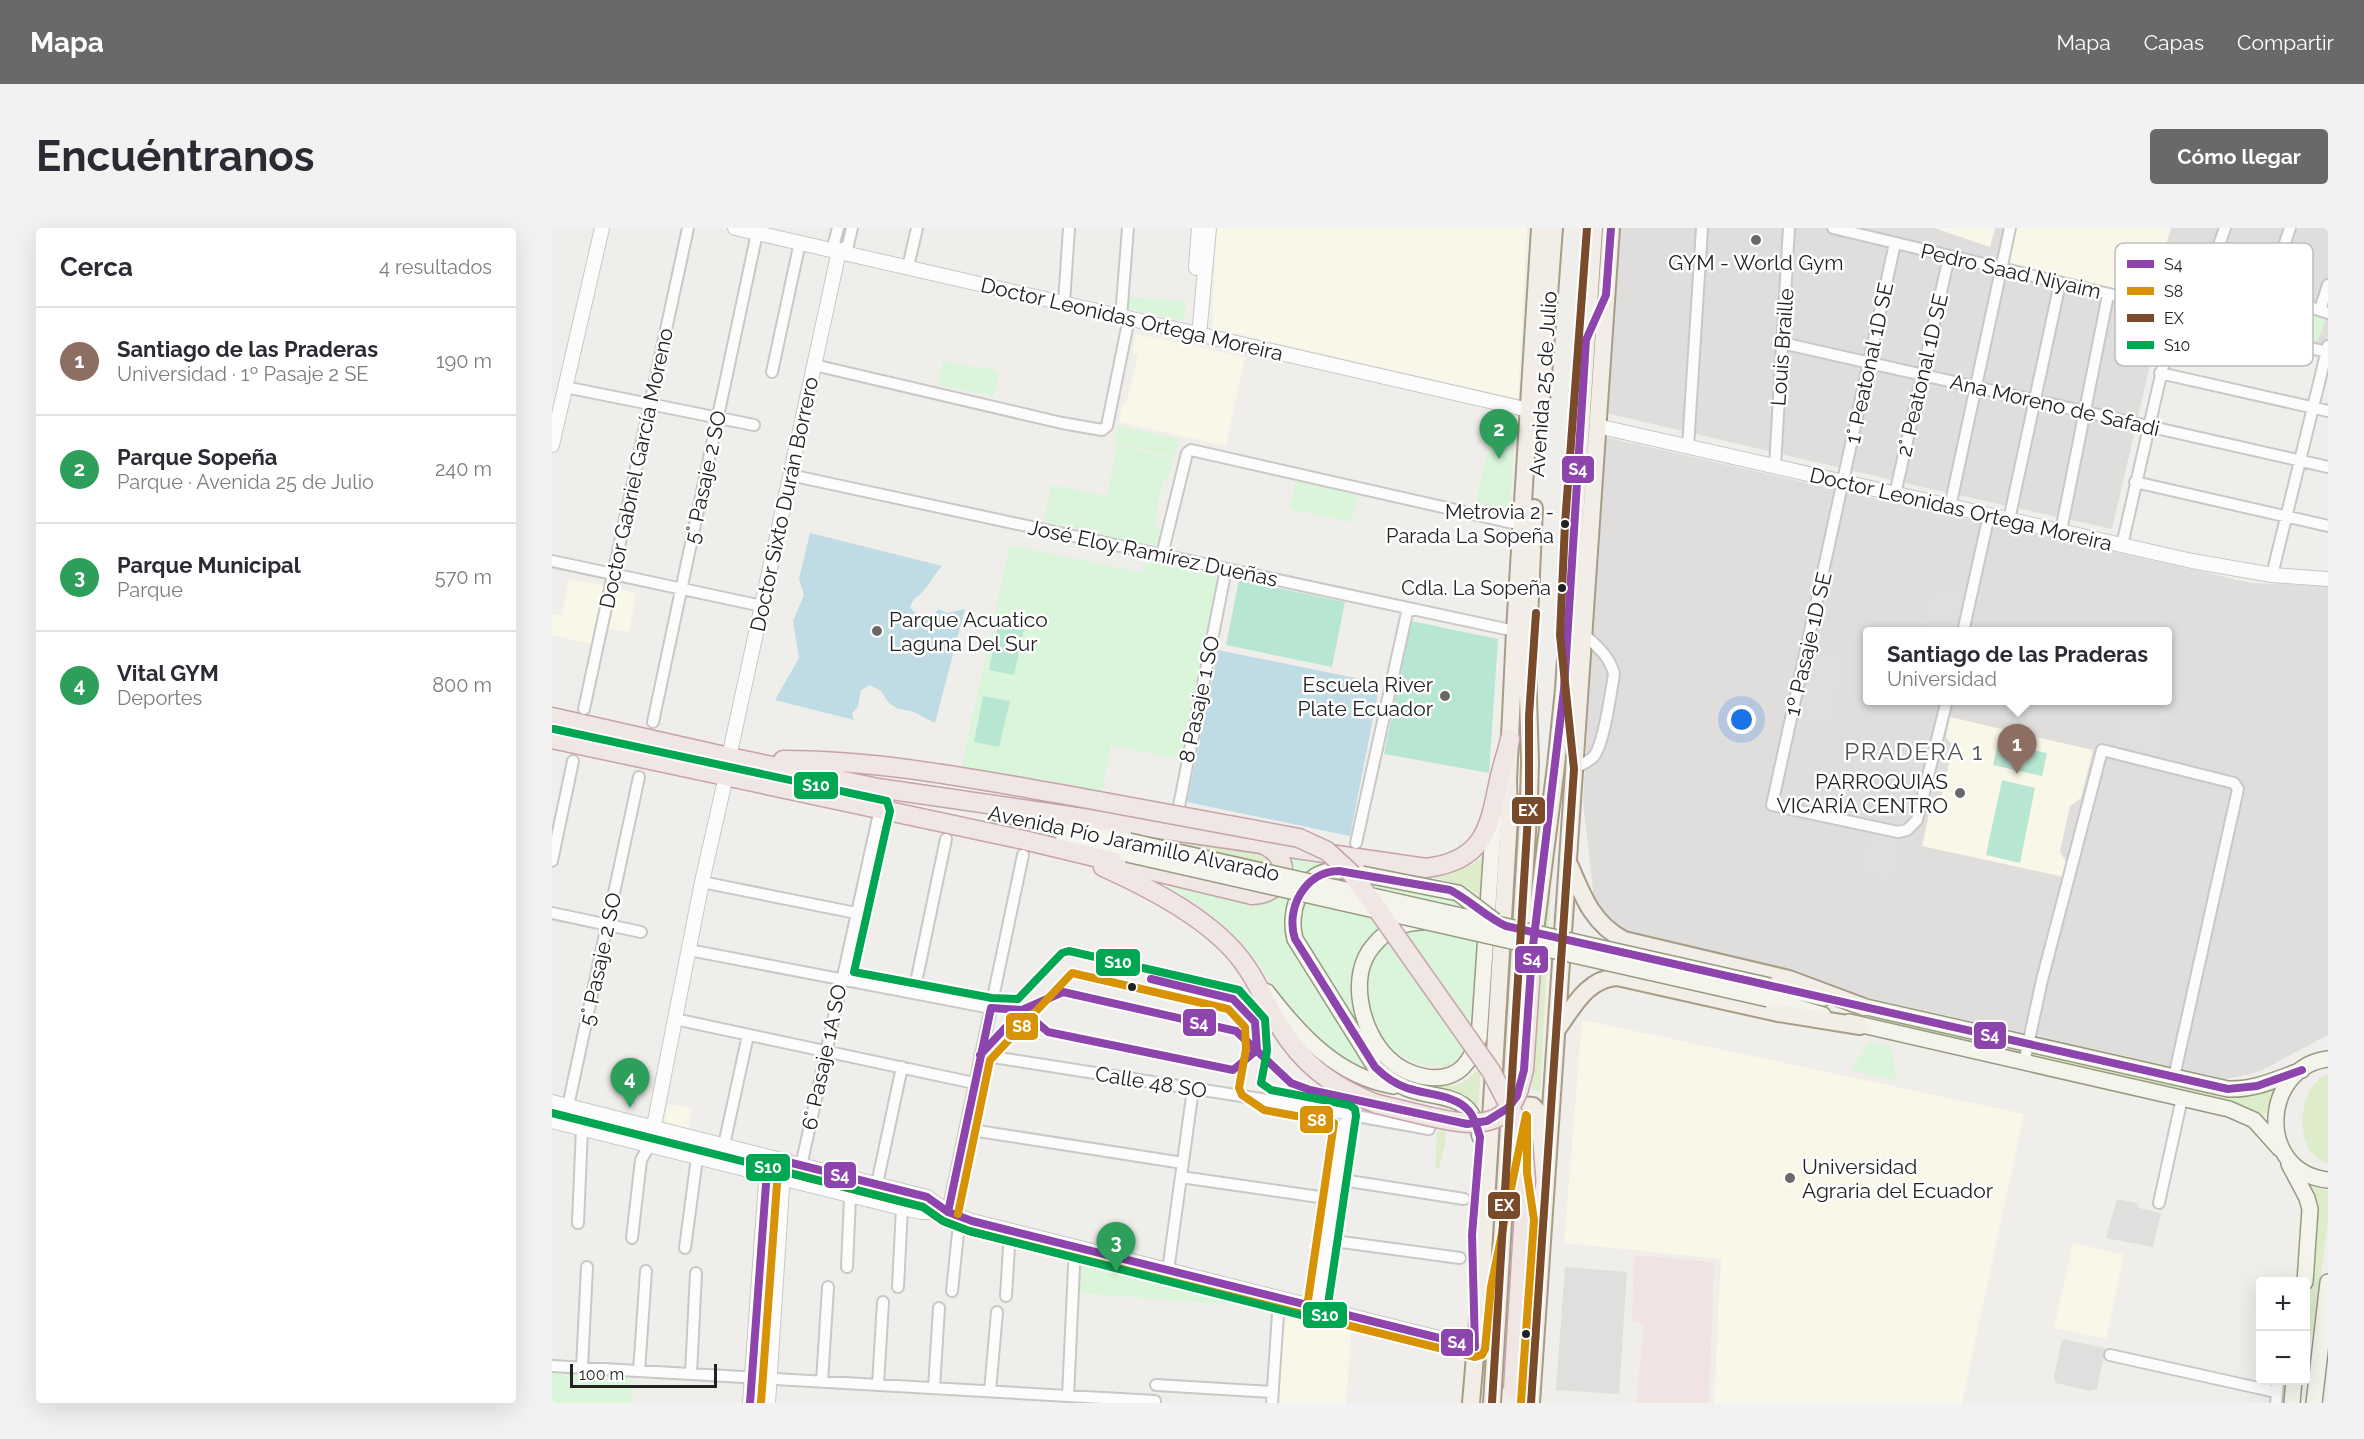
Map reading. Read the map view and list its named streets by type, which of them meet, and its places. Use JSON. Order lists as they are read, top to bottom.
{
  "streets": {
    "main road": ["Avenida 25 de Julio", "Avenida Pío Jaramillo Alvarado"],
    "street": [
      "Pedro Saad Niyaim",
      "Doctor Leonidas Ortega Moreira",
      "Louis Braille",
      "1° Peatonal 1D SE",
      "2° Peatonal 1D SE",
      "Ana Moreno de Safadi",
      "Doctor Gabriel García Moreno",
      "5° Pasaje 2 SO",
      "Doctor Sixto Durán Borrero",
      "José Eloy Ramírez Dueñas",
      "1º Pasaje 1D SE",
      "8 Pasaje 1 SO",
      "6° Pasaje 1A SO",
      "Calle 48 SO"
    ]
  },
  "crossings": [
    ["Pedro Saad Niyaim", "1° Peatonal 1D SE"],
    ["Pedro Saad Niyaim", "2° Peatonal 1D SE"],
    ["Doctor Leonidas Ortega Moreira", "Louis Braille"],
    ["Doctor Leonidas Ortega Moreira", "1° Peatonal 1D SE"],
    ["Doctor Leonidas Ortega Moreira", "2° Peatonal 1D SE"],
    ["Doctor Leonidas Ortega Moreira", "Avenida 25 de Julio"],
    ["Doctor Leonidas Ortega Moreira", "5° Pasaje 2 SO"],
    ["Doctor Leonidas Ortega Moreira", "Doctor Sixto Durán Borrero"],
    ["Doctor Leonidas Ortega Moreira", "1º Pasaje 1D SE"],
    ["Louis Braille", "Ana Moreno de Safadi"],
    ["1° Peatonal 1D SE", "Ana Moreno de Safadi"],
    ["1° Peatonal 1D SE", "1º Pasaje 1D SE"],
    ["2° Peatonal 1D SE", "Ana Moreno de Safadi"],
    ["Avenida 25 de Julio", "José Eloy Ramírez Dueñas"],
    ["Doctor Sixto Durán Borrero", "José Eloy Ramírez Dueñas"],
    ["José Eloy Ramírez Dueñas", "8 Pasaje 1 SO"]
  ],
  "districts": ["PRADERA 1"],
  "places": [
    "GYM - World Gym",
    "Metrovia 2 - Parada La Sopeña",
    "Cdla. La Sopeña",
    "Parque Acuatico Laguna Del Sur",
    "Escuela River Plate Ecuador",
    "PARROQUIAS VICARÍA CENTRO",
    "Universidad Agraria del Ecuador"
  ],
  "lines": [
    "transit line S4",
    "transit line EX",
    "transit line S10",
    "transit line S8"
  ],
  "legend": [
    "S4",
    "S8",
    "EX",
    "S10"
  ],
  "scale_bar": "100 m",
  "page": {
    "header": "Mapa",
    "nav": ["Mapa", "Capas", "Compartir"],
    "buttons": "Cómo llegar",
    "title": "Encuéntranos",
    "heading": ["Cerca", "4 resultados"],
    "list": [
      {
        "mark": "1",
        "name": "Santiago de las Praderas",
        "note": "Universidad · 1º Pasaje 2 SE",
        "value": "190 m"
      },
      {
        "mark": "2",
        "name": "Parque Sopeña",
        "note": "Parque · Avenida 25 de Julio",
        "value": "240 m"
      },
      {
        "mark": "3",
        "name": "Parque Municipal",
        "note": "Parque",
        "value": "570 m"
      },
      {
        "mark": "4",
        "name": "Vital GYM",
        "note": "Deportes",
        "value": "800 m"
      }
    ],
    "pins": [
      "2",
      "1",
      "4",
      "3"
    ],
    "popup": ["Santiago de las Praderas", "Universidad"],
    "map_buttons": ["+", "−"],
    "scale": "100 m"
  }
}
